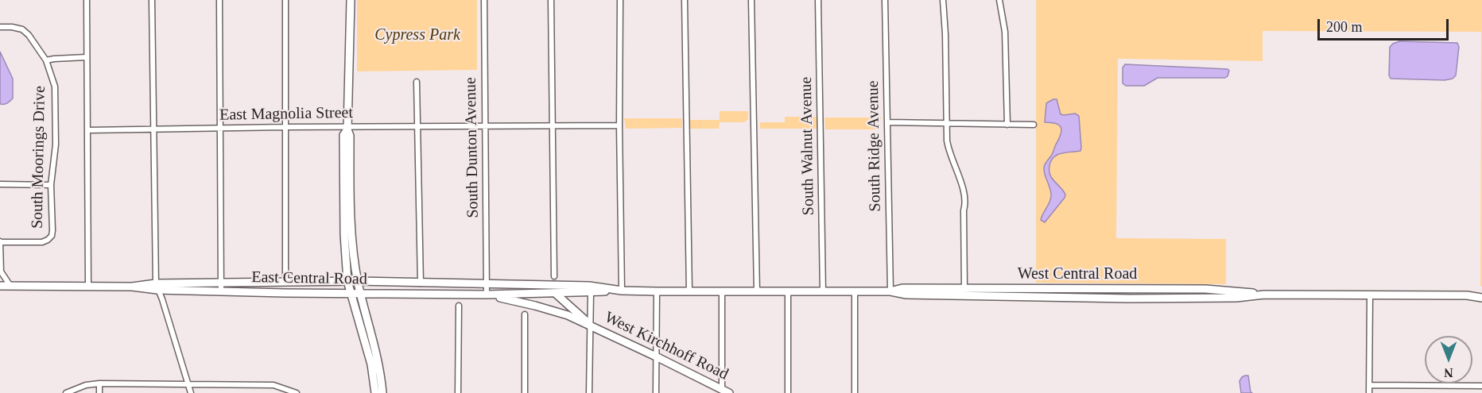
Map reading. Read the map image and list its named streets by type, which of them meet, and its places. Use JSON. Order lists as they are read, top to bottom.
{
  "streets": {
    "main road": ["West Central Road", "East Central Road", "West Kirchhoff Road"],
    "street": [
      "East Magnolia Street",
      "South Walnut Avenue",
      "South Ridge Avenue",
      "South Dunton Avenue",
      "South Moorings Drive"
    ]
  },
  "crossings": [
    ["East Magnolia Street", "South Dunton Avenue"],
    ["South Walnut Avenue", "West Central Road"],
    ["South Ridge Avenue", "West Central Road"],
    ["South Dunton Avenue", "West Central Road"],
    ["South Dunton Avenue", "East Central Road"],
    ["South Dunton Avenue", "West Kirchhoff Road"],
    ["West Central Road", "East Central Road"],
    ["West Central Road", "West Kirchhoff Road"],
    ["East Central Road", "West Kirchhoff Road"]
  ],
  "parks": ["Cypress Park"],
  "scale_bar": "200 m",
  "north": "bottom"
}
